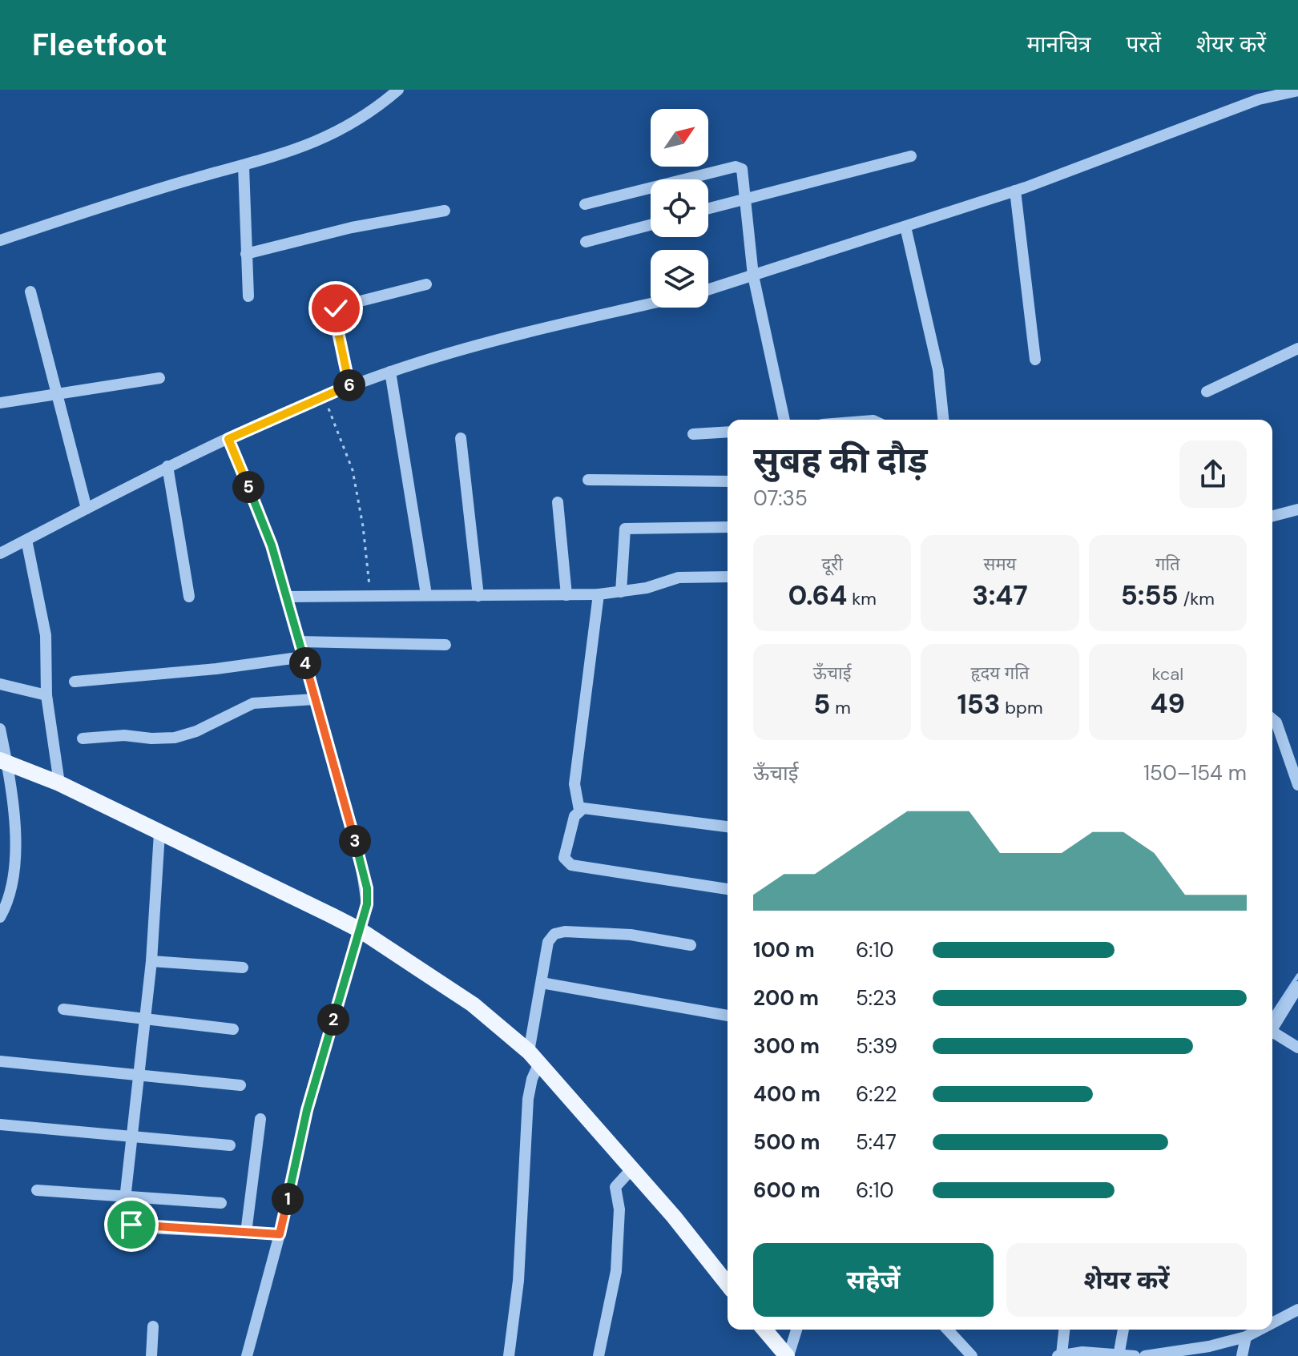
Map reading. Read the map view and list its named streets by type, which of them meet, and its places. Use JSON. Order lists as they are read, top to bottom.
{
  "north": "top right",
  "page": {
    "header": "Fleetfoot",
    "nav": ["मानचित्र", "परतें", "शेयर करें"],
    "pins": [
      "6",
      "5",
      "4",
      "3",
      "2",
      "1"
    ],
    "heading": ["सुबह की दौड़", "07:35"],
    "stats": [
      ["दूरी", "0.64 km"],
      ["समय", "3:47"],
      ["गति", "5:55 /km"],
      ["ऊँचाई", "5 m"],
      ["हृदय गति", "153 bpm"],
      ["kcal", "49"]
    ],
    "chart": ["ऊँचाई", "150–154 m"],
    "list": [
      {
        "name": "100 m",
        "note": "6:10"
      },
      {
        "name": "200 m",
        "note": "5:23"
      },
      {
        "name": "300 m",
        "note": "5:39"
      },
      {
        "name": "400 m",
        "note": "6:22"
      },
      {
        "name": "500 m",
        "note": "5:47"
      },
      {
        "name": "600 m",
        "note": "6:10"
      }
    ],
    "buttons": ["सहेजें", "शेयर करें"]
  }
}
